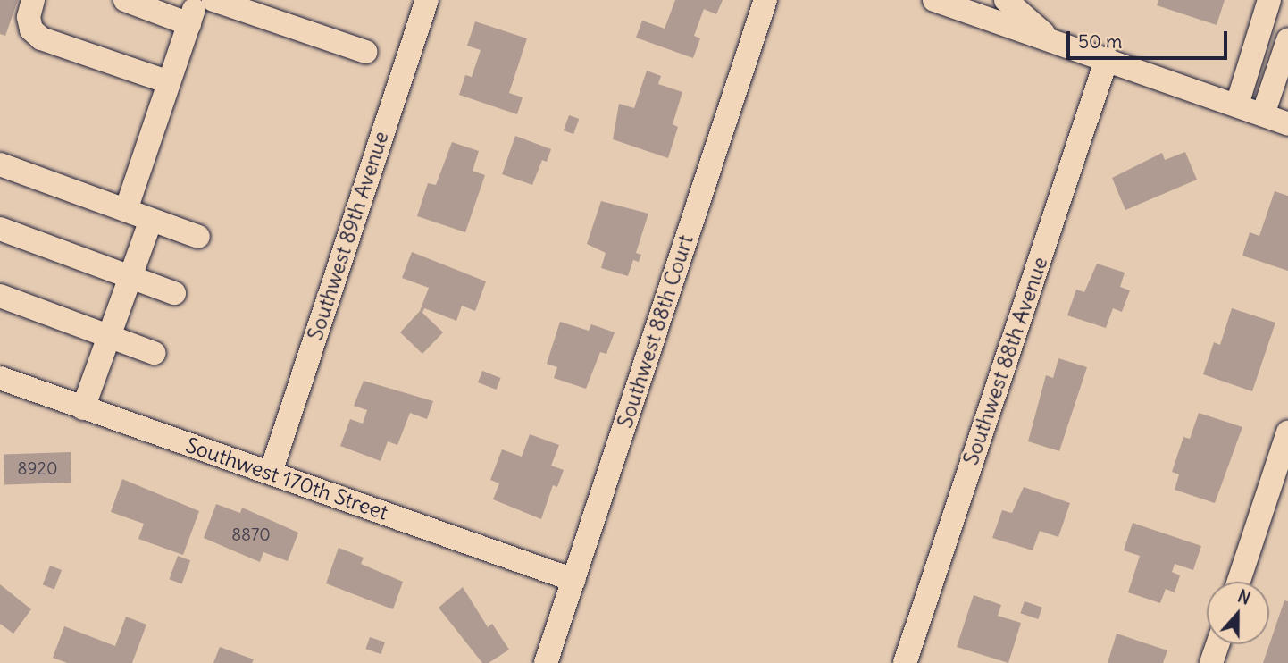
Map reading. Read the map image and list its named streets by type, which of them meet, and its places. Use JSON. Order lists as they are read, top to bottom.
{
  "streets": {
    "street": [
      "Southwest 89th Avenue",
      "Southwest 88th Court",
      "Southwest 88th Avenue",
      "Southwest 170th Street"
    ]
  },
  "crossings": [
    ["Southwest 89th Avenue", "Southwest 170th Street"],
    ["Southwest 88th Court", "Southwest 170th Street"]
  ],
  "house_numbers": ["8920", "8870"],
  "scale_bar": "50 m",
  "north": "top"
}
